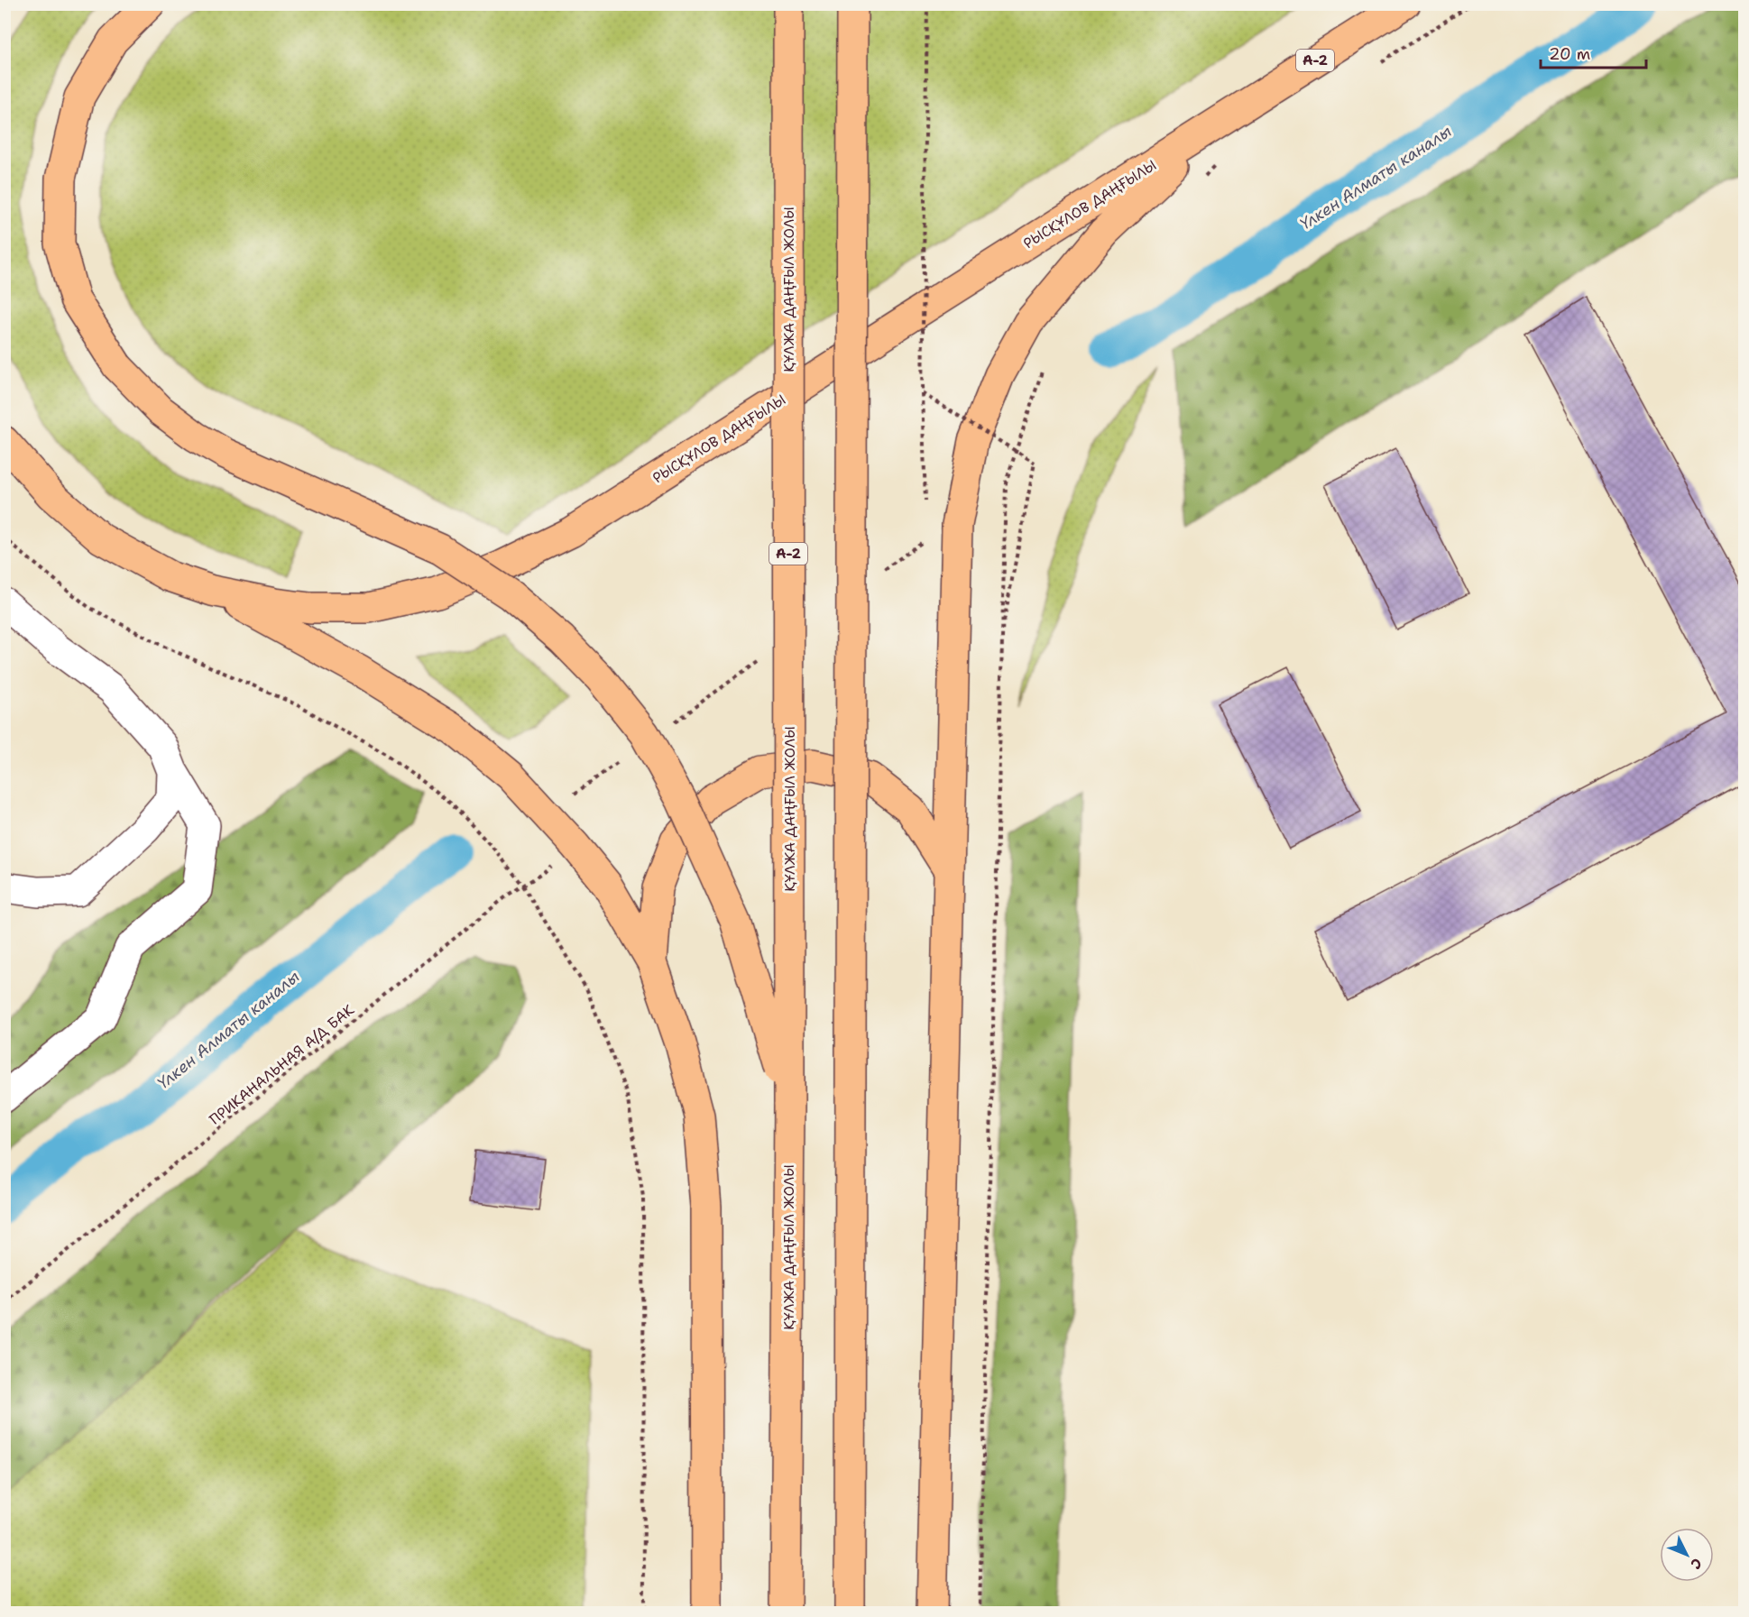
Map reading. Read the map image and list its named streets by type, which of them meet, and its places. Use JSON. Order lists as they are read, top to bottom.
{
  "streets": {
    "main road": ["A-2", "РЫСҚҰЛОВ ДАҢҒЫЛЫ", "ҚҰЛЖА ДАҢҒЫЛ ЖОЛЫ"],
    "path": ["ПРИКАНАЛЬНАЯ А/Д БАК"]
  },
  "water": ["Үлкен Алматы каналы"],
  "scale_bar": "20 m",
  "north": "bottom right"
}
